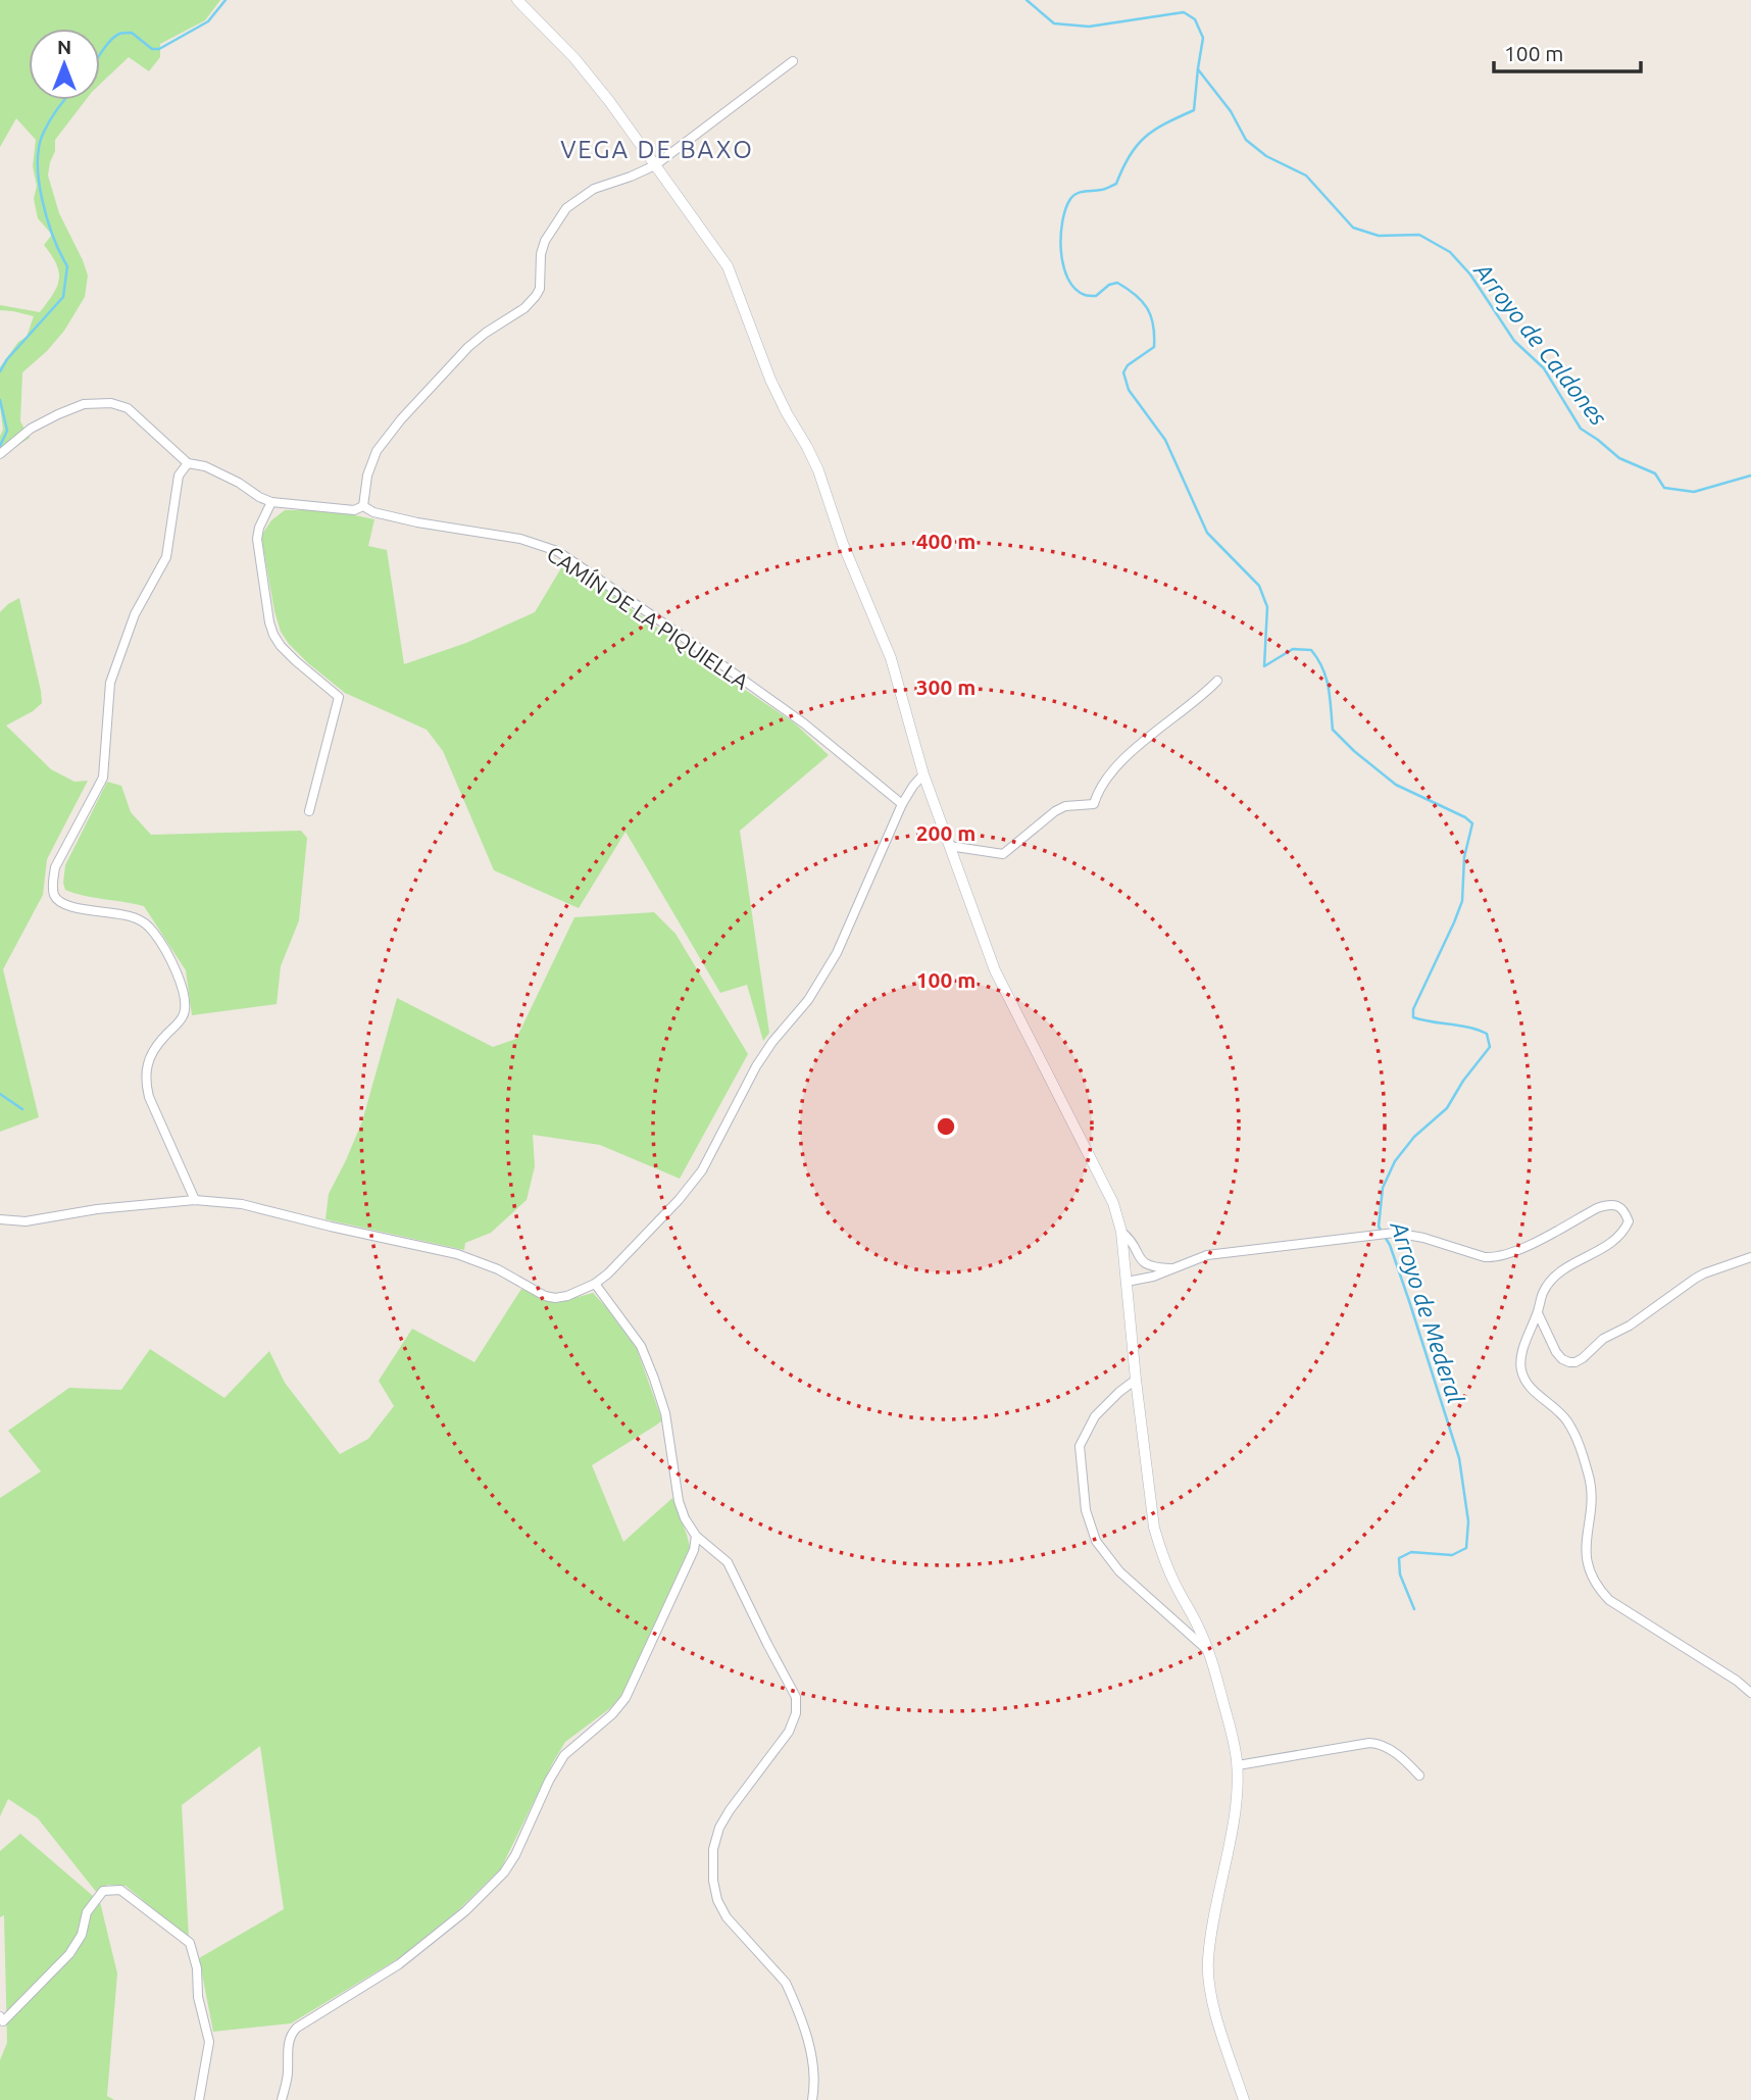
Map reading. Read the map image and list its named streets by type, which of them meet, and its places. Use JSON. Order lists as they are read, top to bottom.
{
  "streets": {
    "street": ["CAMÍN DE LA PIQUIELLA"]
  },
  "districts": ["VEGA DE BAXO"],
  "water": ["Arroyo de Caldones", "Arroyo de Mederal"],
  "scale_bar": "100 m",
  "north": "top",
  "rings": [
    "400 m",
    "300 m",
    "200 m",
    "100 m"
  ]
}
